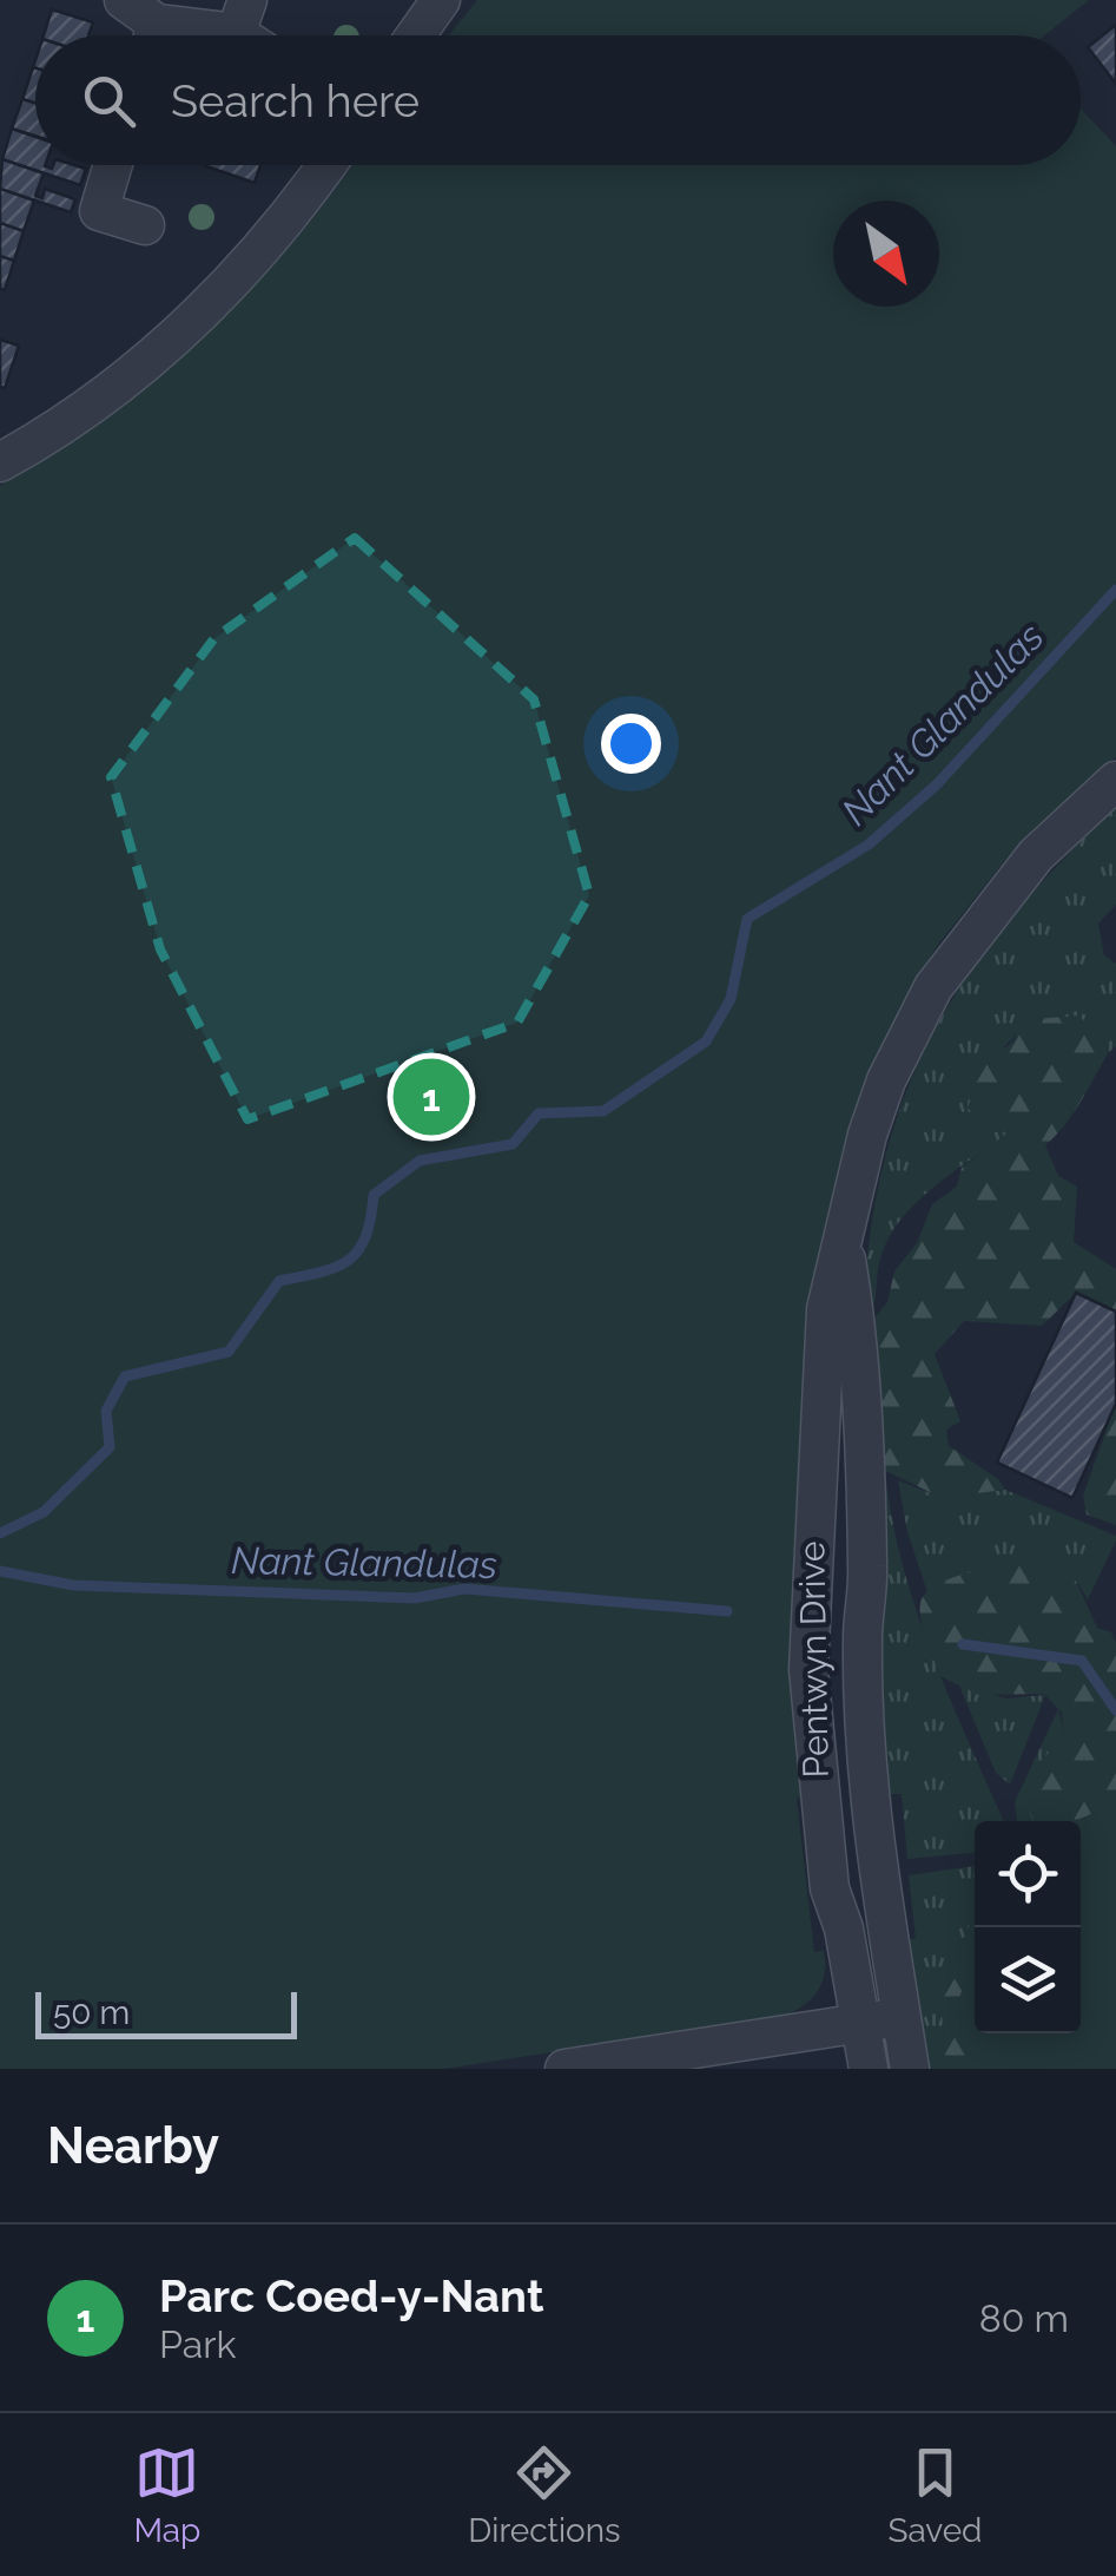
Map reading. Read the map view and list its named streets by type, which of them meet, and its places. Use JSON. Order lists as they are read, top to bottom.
{
  "streets": {
    "street": ["Pentwyn Drive"]
  },
  "water": ["Nant Glandulas"],
  "scale_bar": "50 m",
  "north": "bottom right",
  "page": {
    "search": "Search here",
    "pins": "1",
    "scale": "50 m",
    "heading": "Nearby",
    "list": [
      {
        "mark": "1",
        "name": "Parc Coed-y-Nant",
        "note": "Park",
        "value": "80 m"
      }
    ],
    "nav": ["Map", "Directions", "Saved"]
  }
}
